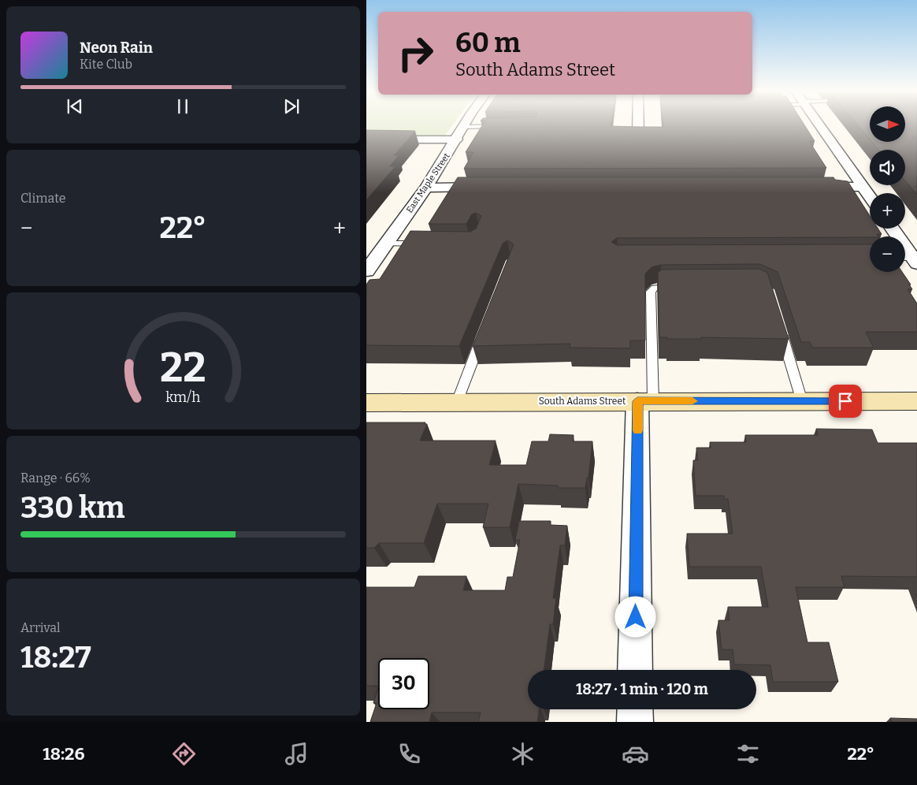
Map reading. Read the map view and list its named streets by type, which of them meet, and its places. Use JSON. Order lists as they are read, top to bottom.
{
  "streets": {
    "street": ["East Maple Street", "South Adams Street"]
  },
  "north": "right",
  "page": {
    "turn": ["60 m", "South Adams Street"],
    "song": ["Neon Rain", "Kite Club"],
    "map_buttons": ["+", "−"],
    "tile": [
      "Climate",
      ["Range · 66%", "330 km"],
      ["Arrival", "18:27"]
    ],
    "heat": ["−", "22°", "+"],
    "limit": "30",
    "trip": "18:27 · 1 min · 120 m",
    "tabs": ["18:26", "22°"],
    "gauge": ["22", "km/h"]
  }
}
